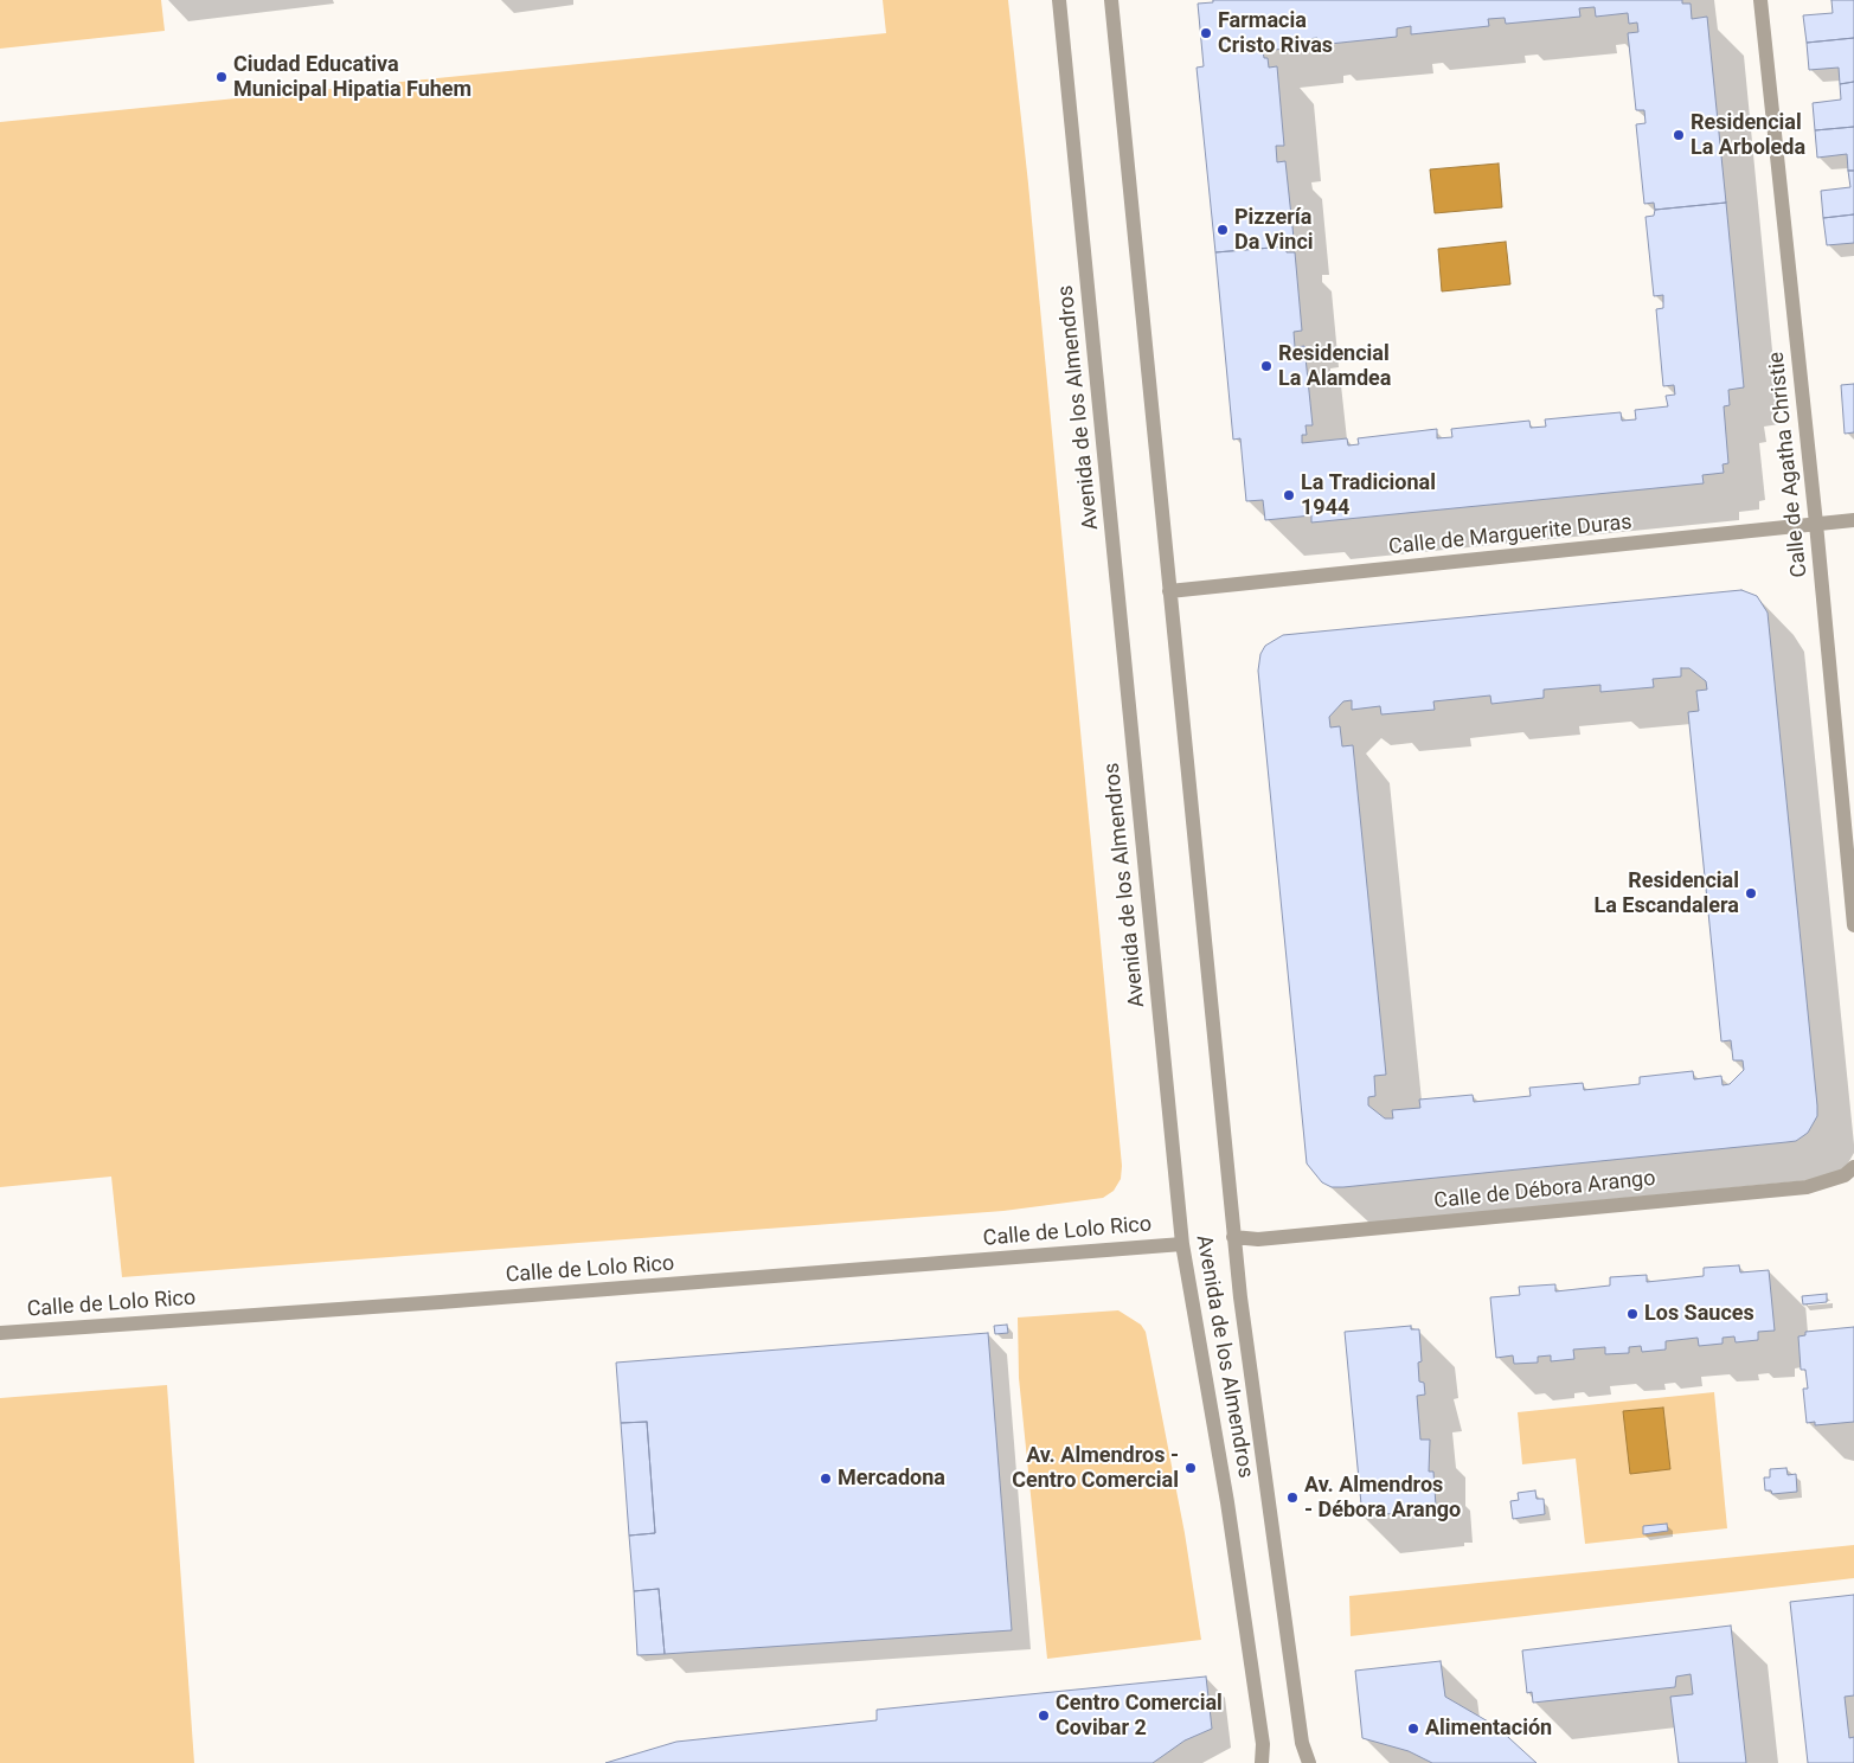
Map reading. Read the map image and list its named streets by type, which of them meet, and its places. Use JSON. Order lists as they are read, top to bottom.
{
  "streets": {
    "street": [
      "Avenida de los Almendros",
      "Calle de Agatha Christie",
      "Calle de Marguerite Duras",
      "Calle de Débora Arango",
      "Calle de Lolo Rico"
    ]
  },
  "crossings": [
    ["Avenida de los Almendros", "Calle de Marguerite Duras"],
    ["Avenida de los Almendros", "Calle de Débora Arango"],
    ["Avenida de los Almendros", "Calle de Lolo Rico"],
    ["Calle de Agatha Christie", "Calle de Marguerite Duras"]
  ],
  "places": [
    "Farmacia Cristo Rivas",
    "Ciudad Educativa Municipal Hipatia Fuhem",
    "Residencial La Arboleda",
    "Pizzería Da Vinci",
    "Residencial La Alamdea",
    "La Tradicional 1944",
    "Residencial La Escandalera",
    "Los Sauces",
    "Av. Almendros - Centro Comercial",
    "Mercadona",
    "Av. Almendros - Débora Arango",
    "Centro Comercial Covibar 2",
    "Alimentación"
  ]
}
